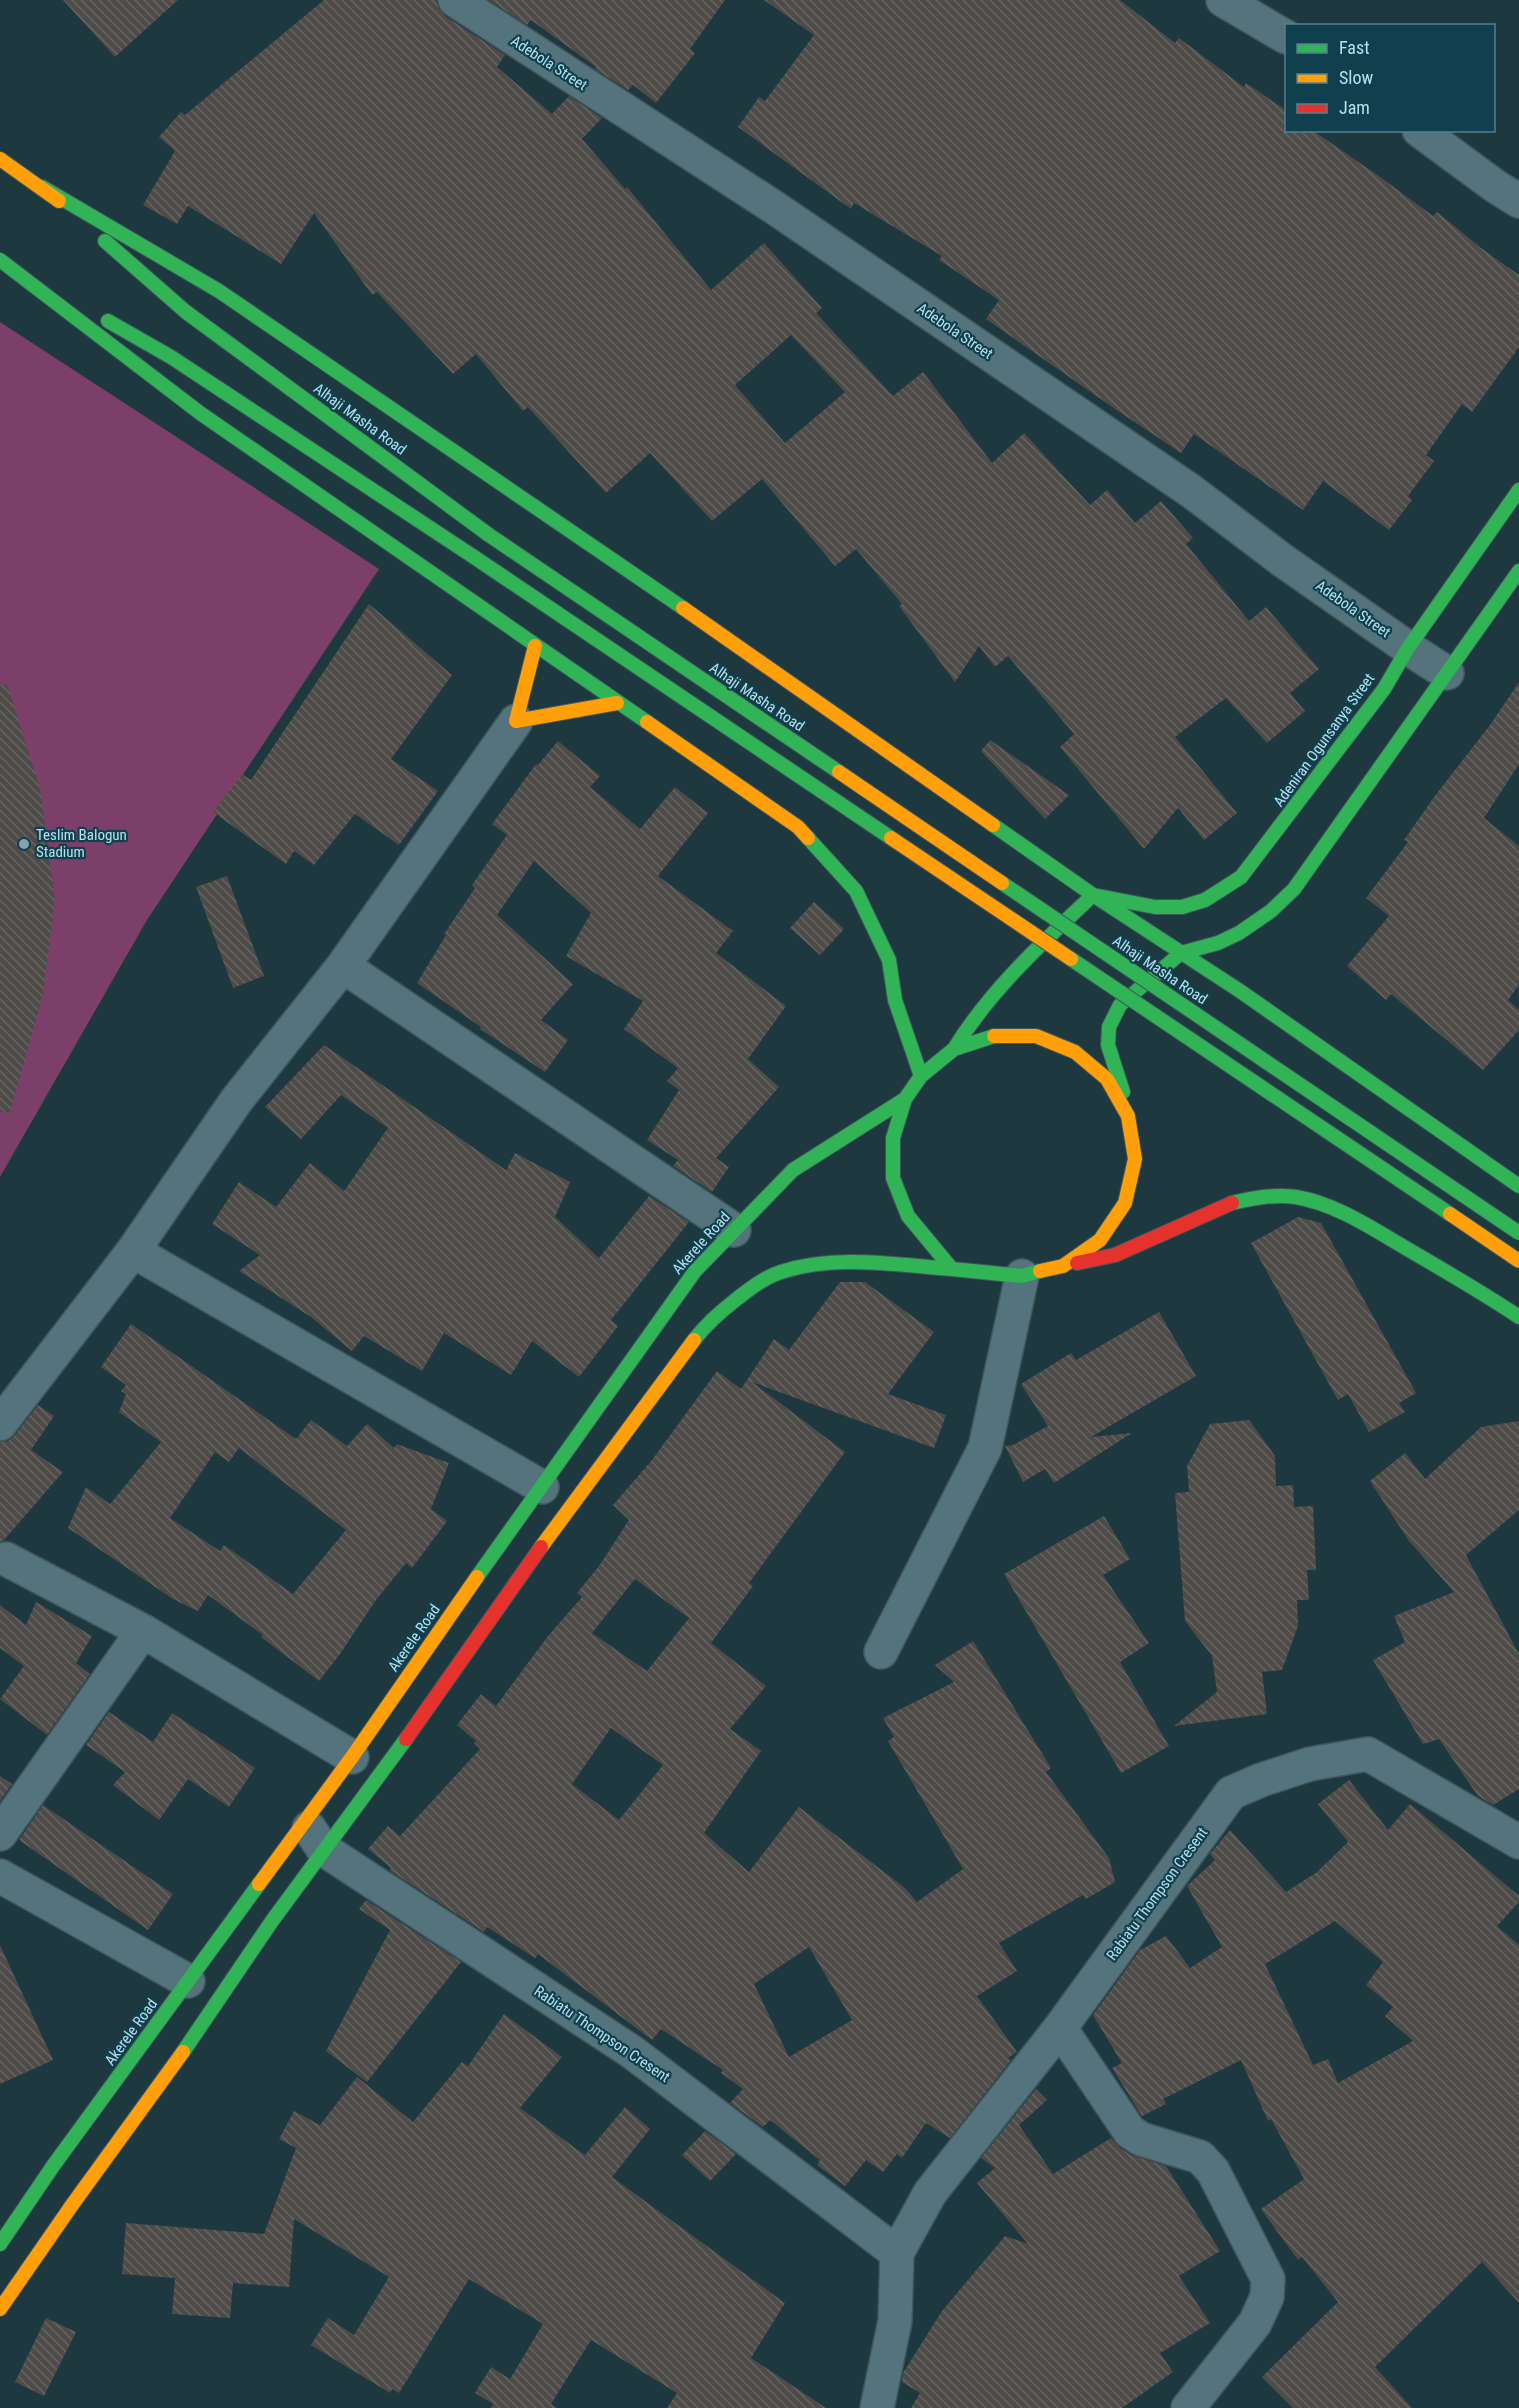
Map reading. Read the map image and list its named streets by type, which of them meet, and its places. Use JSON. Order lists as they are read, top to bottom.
{
  "streets": {
    "street": [
      "Adebola Street",
      "Alhaji Masha Road",
      "Adeniran Ogunsanya Street",
      "Akerele Road",
      "Rabiatu Thompson Cresent"
    ]
  },
  "crossings": [
    ["Adebola Street", "Adeniran Ogunsanya Street"],
    ["Akerele Road", "Rabiatu Thompson Cresent"]
  ],
  "places": ["Teslim Balogun Stadium"],
  "legend": ["Fast", "Slow", "Jam"]
}
